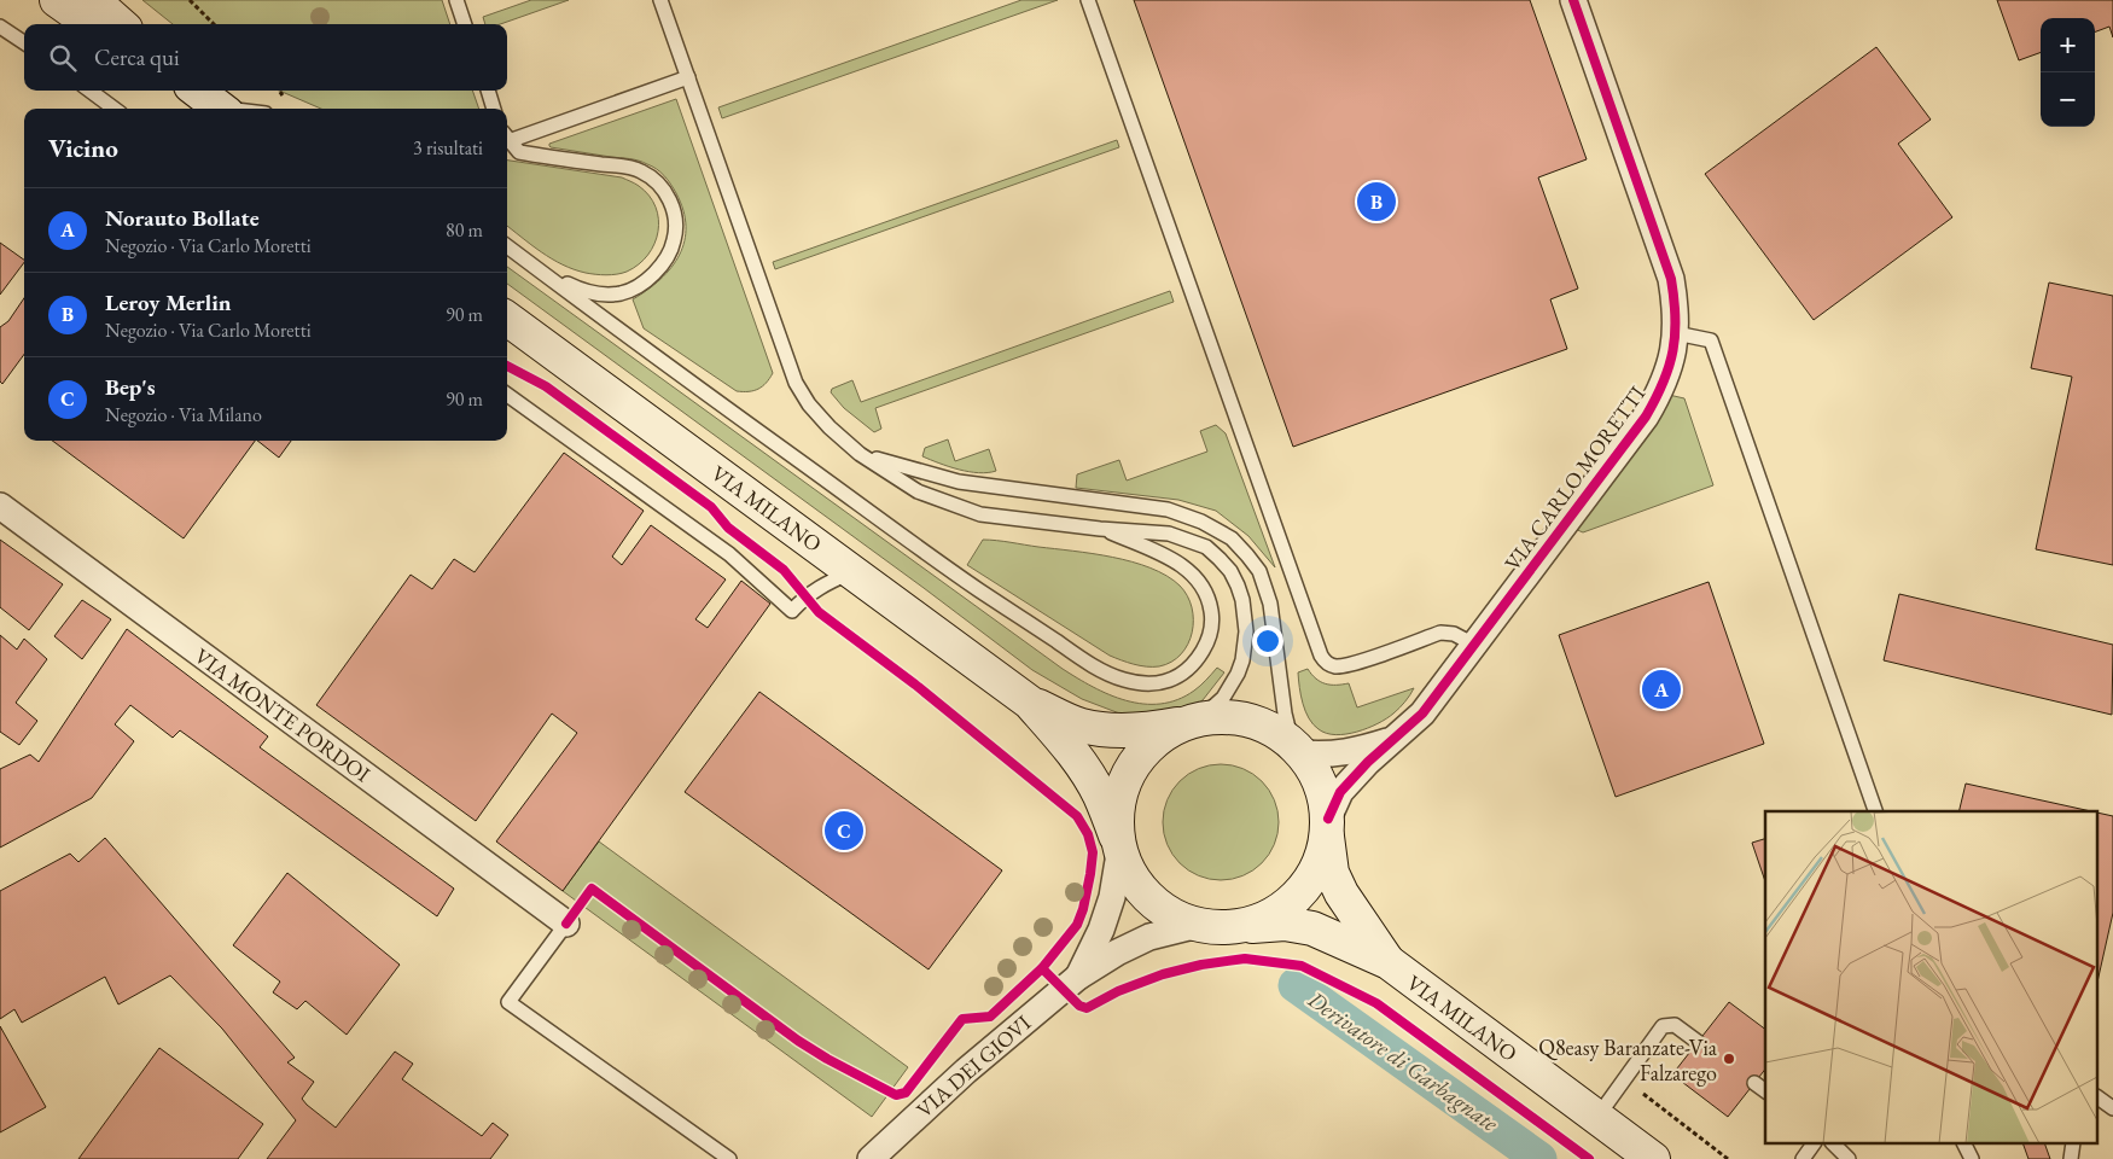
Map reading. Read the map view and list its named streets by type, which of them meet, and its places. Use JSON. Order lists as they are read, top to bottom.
{
  "streets": {
    "street": [
      "VIA CARLO MORETTI",
      "VIA MILANO",
      "VIA MONTE PORDOI",
      "VIA DEI GIOVI"
    ]
  },
  "crossings": [
    ["VIA CARLO MORETTI", "VIA MILANO"],
    ["VIA CARLO MORETTI", "VIA DEI GIOVI"],
    ["VIA MILANO", "VIA DEI GIOVI"]
  ],
  "water": ["Derivatore di Garbagnate"],
  "places": ["Q8easy Baranzate-Via Falzarego"],
  "page": {
    "map_buttons": ["+", "−"],
    "search": "Cerca qui",
    "heading": ["Vicino", "3 risultati"],
    "pins": ["B", "A", "C"],
    "list": [
      {
        "mark": "A",
        "name": "Norauto Bollate",
        "note": "Negozio · Via Carlo Moretti",
        "value": "80 m"
      },
      {
        "mark": "B",
        "name": "Leroy Merlin",
        "note": "Negozio · Via Carlo Moretti",
        "value": "90 m"
      },
      {
        "mark": "C",
        "name": "Bep's",
        "note": "Negozio · Via Milano",
        "value": "90 m"
      }
    ]
  }
}
